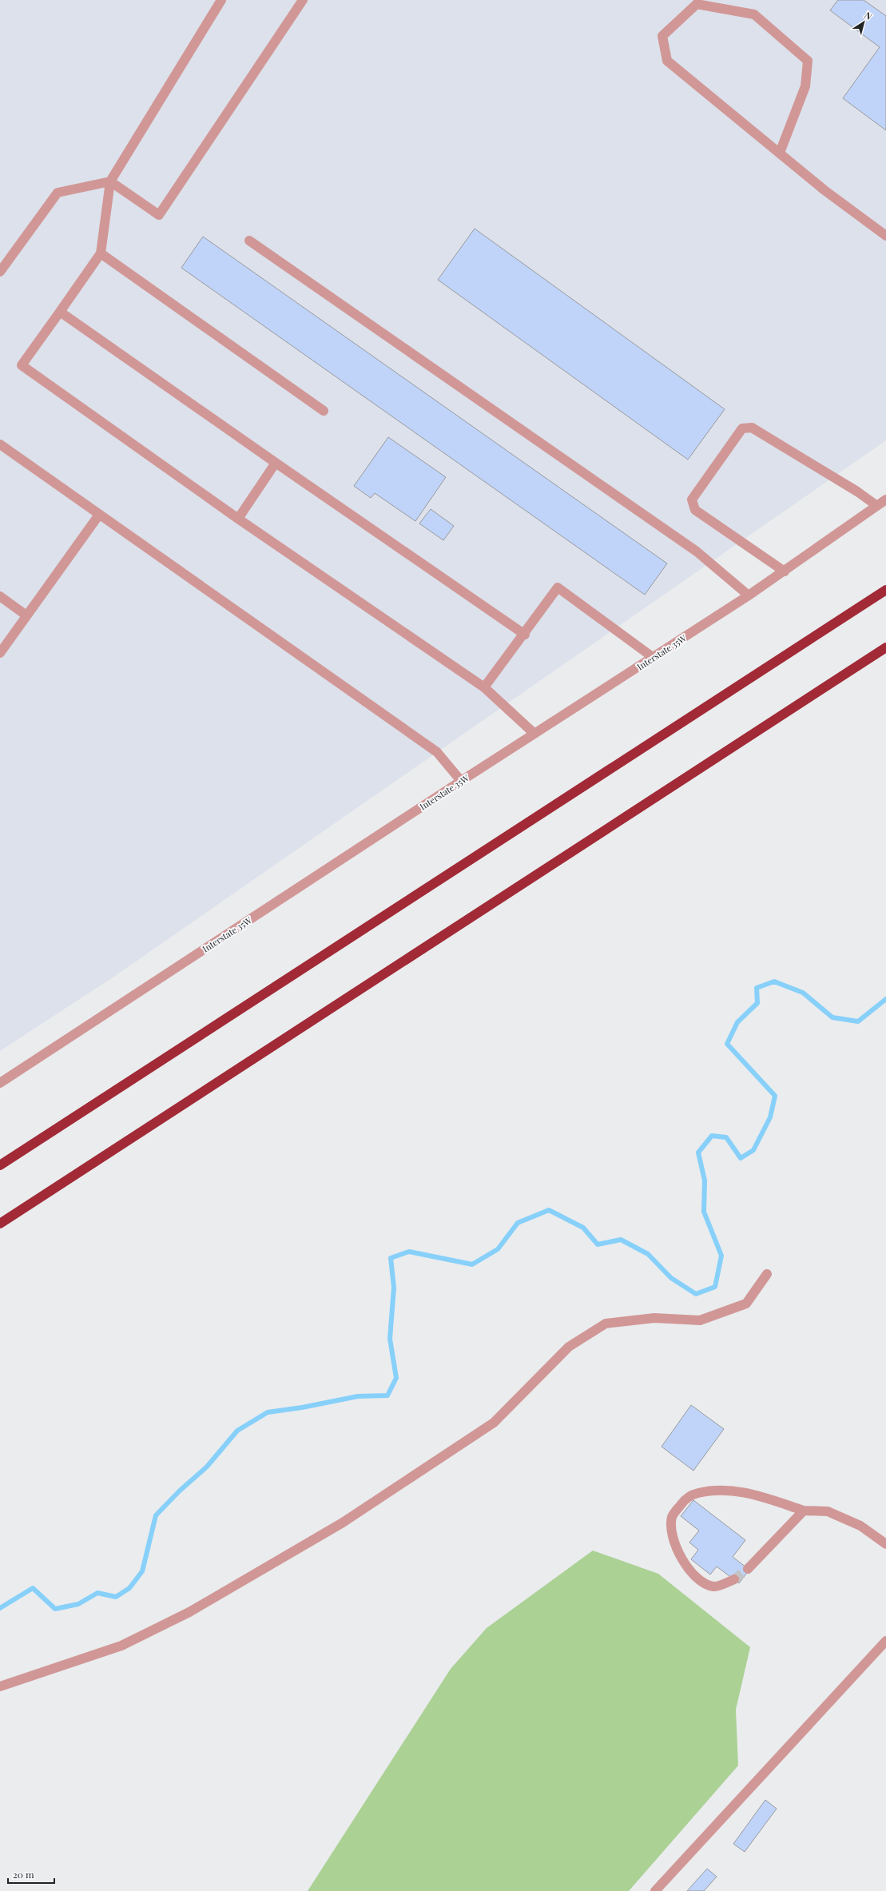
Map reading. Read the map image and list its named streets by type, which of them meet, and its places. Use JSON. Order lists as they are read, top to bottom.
{
  "streets": {
    "street": ["Interstate 35W"]
  },
  "scale_bar": "20 m",
  "north": "top right"
}
